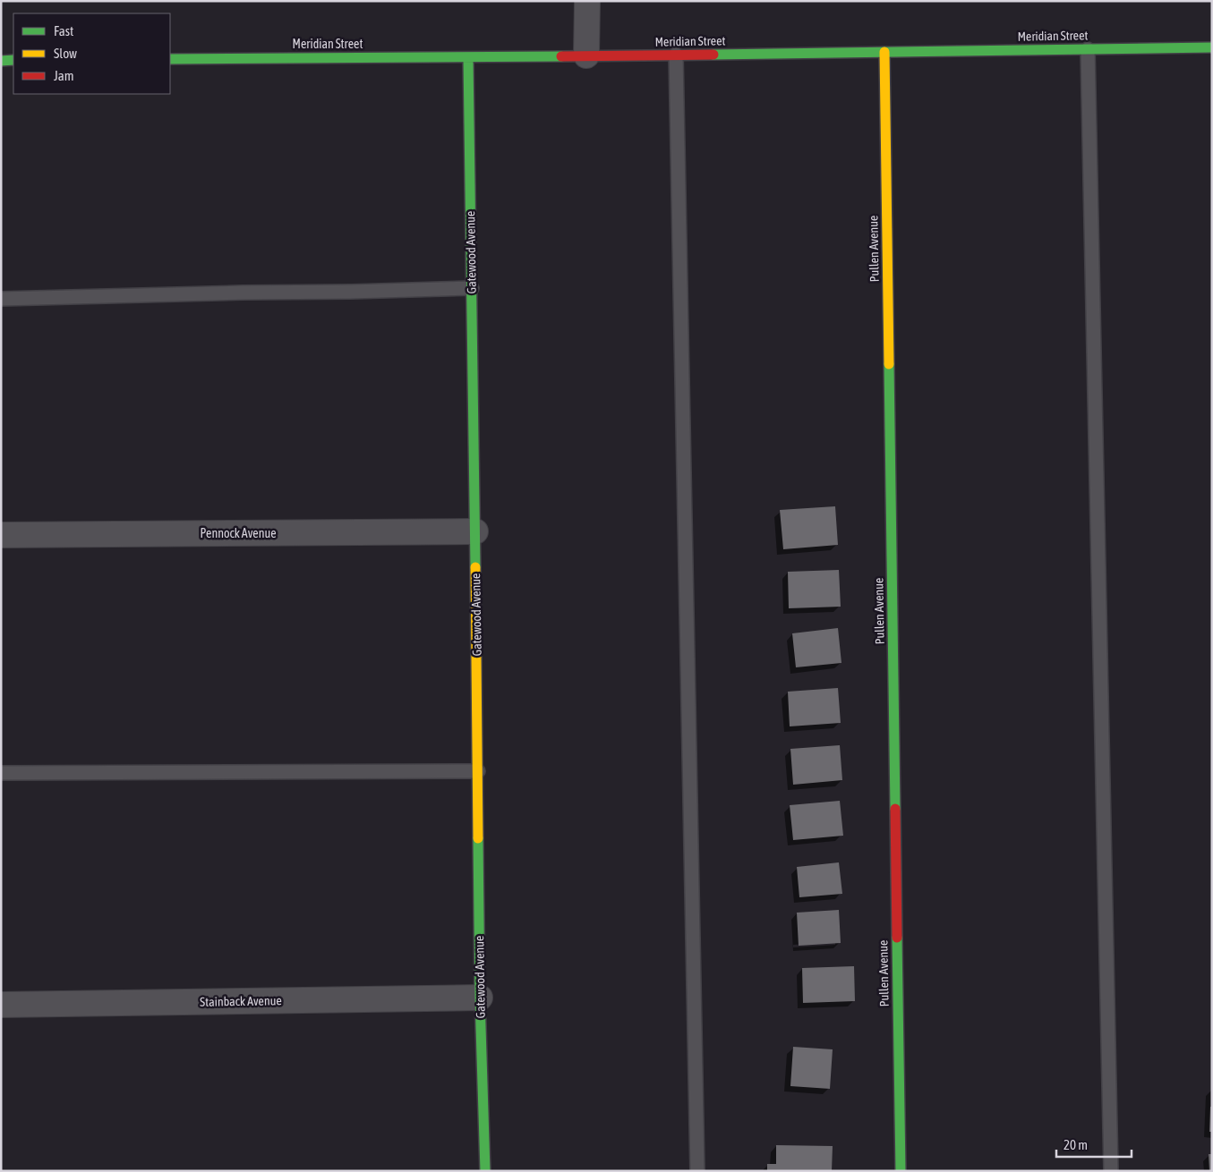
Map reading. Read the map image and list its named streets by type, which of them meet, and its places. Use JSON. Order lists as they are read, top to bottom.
{
  "streets": {
    "street": [
      "Meridian Street",
      "Pullen Avenue",
      "Gatewood Avenue",
      "Pennock Avenue",
      "Stainback Avenue"
    ]
  },
  "crossings": [
    ["Meridian Street", "Pullen Avenue"],
    ["Meridian Street", "Gatewood Avenue"],
    ["Gatewood Avenue", "Pennock Avenue"],
    ["Gatewood Avenue", "Stainback Avenue"]
  ],
  "legend": ["Fast", "Slow", "Jam"],
  "scale_bar": "20 m"
}
